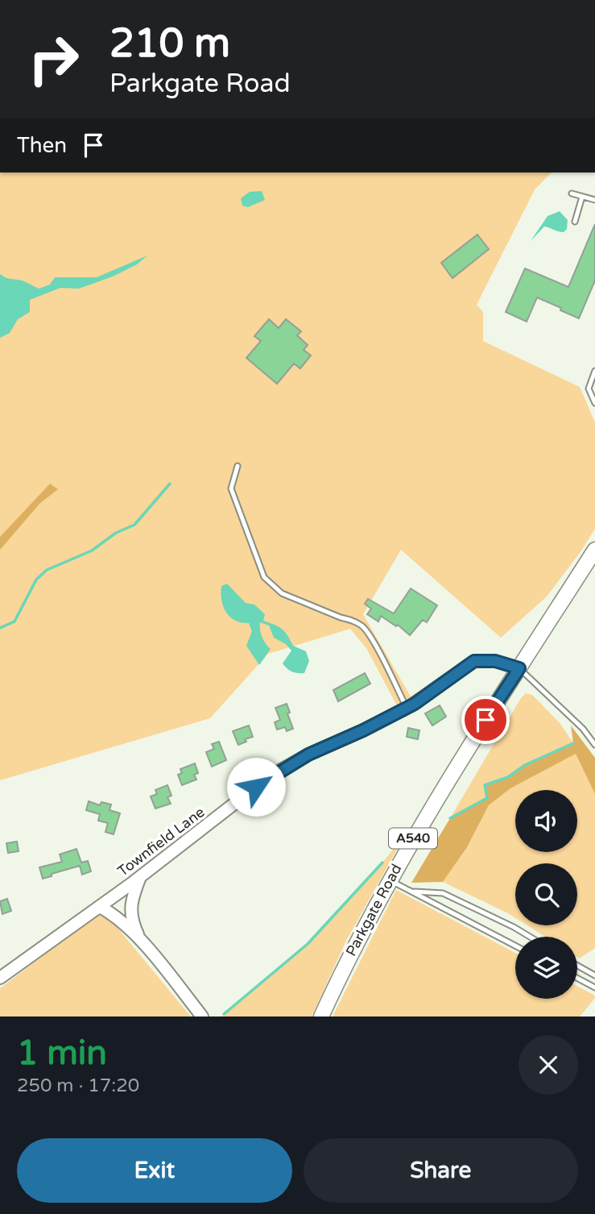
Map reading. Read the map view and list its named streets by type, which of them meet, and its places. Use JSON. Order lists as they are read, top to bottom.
{
  "streets": {
    "main road": ["A540", "Parkgate Road"],
    "street": ["Townfield Lane"]
  },
  "crossings": [
    ["Townfield Lane", "Parkgate Road"]
  ],
  "page": {
    "turn": ["210 m", "Parkgate Road"],
    "then": "Then",
    "heading": ["1 min", "250 m · 17:20"],
    "buttons": ["Exit", "Share"]
  }
}
